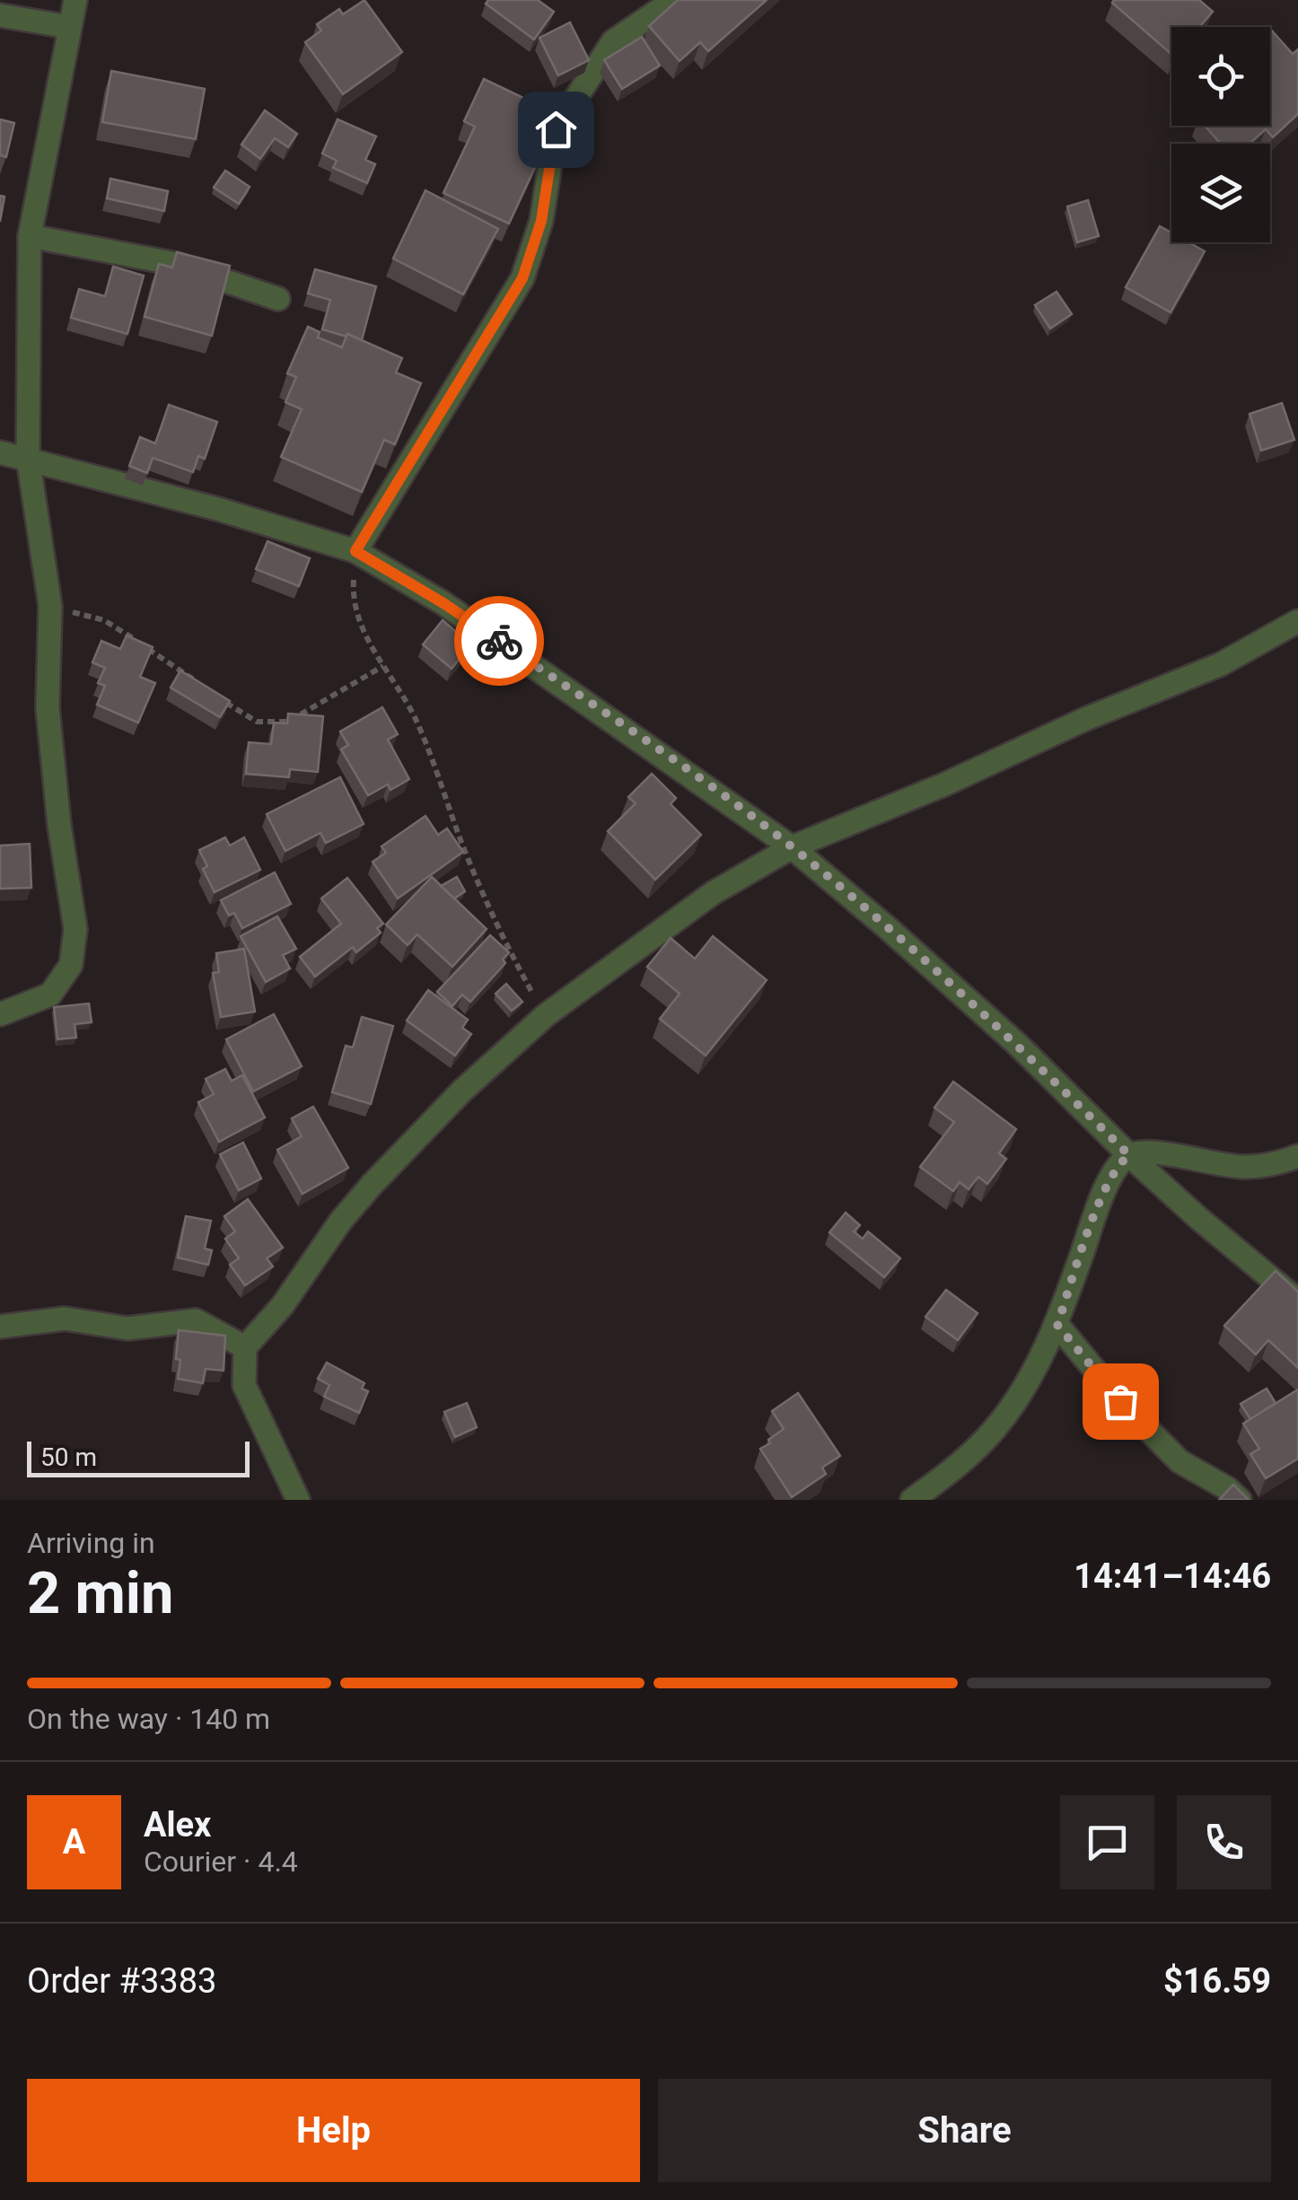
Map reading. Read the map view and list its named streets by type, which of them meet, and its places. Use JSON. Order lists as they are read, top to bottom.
{
  "scale_bar": "50 m",
  "page": {
    "scale": "50 m",
    "heading": ["2 min", "Arriving in", "14:41–14:46"],
    "panel": [
      "Alex",
      "Courier · 4.4",
      "Order #3383",
      "$16.59"
    ],
    "bar": "On the way · 140 m",
    "round": "A",
    "buttons": ["Help", "Share"]
  }
}
